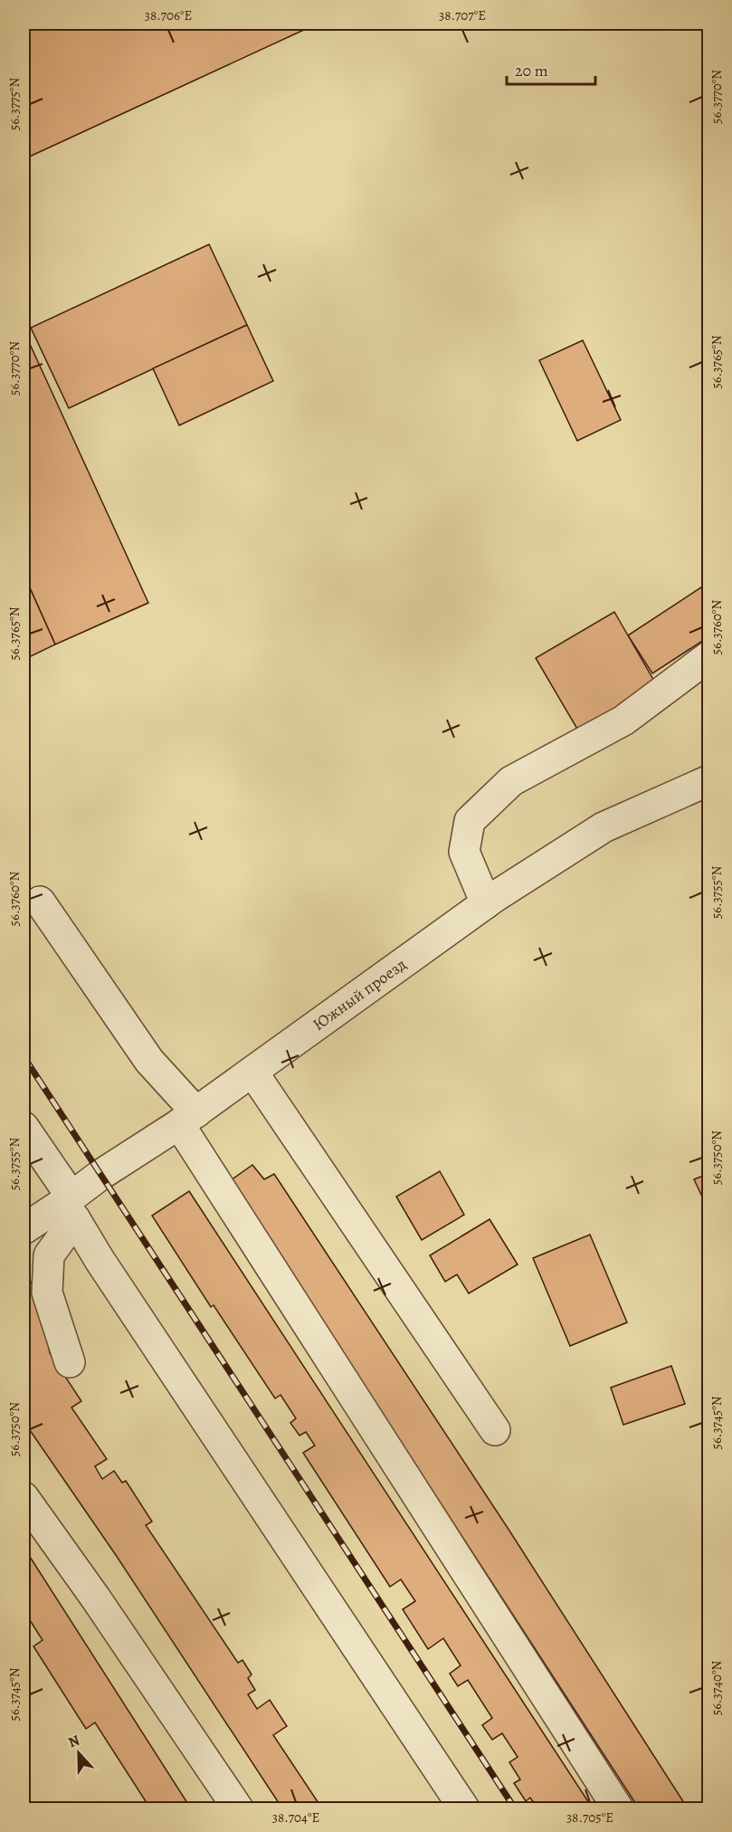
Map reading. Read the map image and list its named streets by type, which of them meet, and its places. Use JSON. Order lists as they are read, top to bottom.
{
  "streets": {
    "street": ["Южный проезд"]
  },
  "scale_bar": "20 m",
  "north": "top",
  "coordinates": [
    "38.706°E",
    "38.707°E",
    "56.3770°N",
    "56.3775°N",
    "56.3765°N",
    "56.3760°N",
    "56.3755°N",
    "56.3750°N",
    "56.3745°N",
    "56.3740°N",
    "38.704°E",
    "38.705°E"
  ]
}
